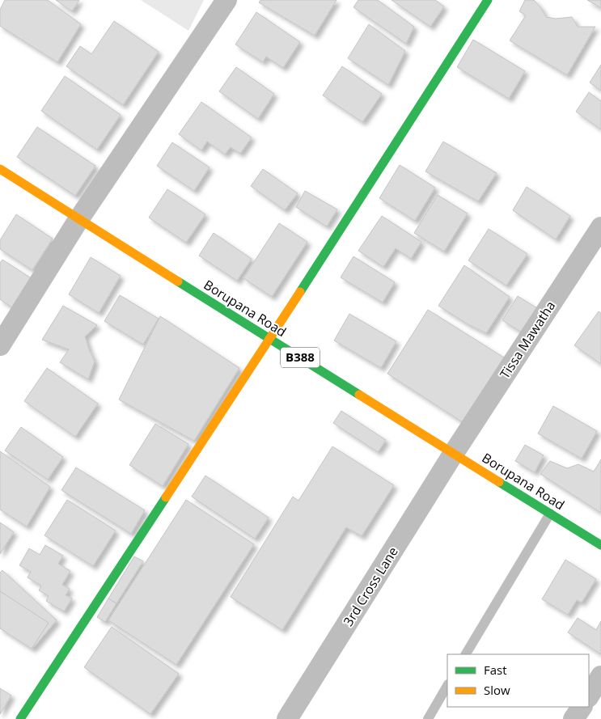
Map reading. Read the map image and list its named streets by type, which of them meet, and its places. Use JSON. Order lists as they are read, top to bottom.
{
  "streets": {
    "street": [
      "Borupana Road",
      "Tissa Mawatha",
      "B388",
      "3rd Cross Lane"
    ]
  },
  "crossings": [
    ["Borupana Road", "Tissa Mawatha"],
    ["Borupana Road", "3rd Cross Lane"],
    ["Tissa Mawatha", "3rd Cross Lane"]
  ],
  "legend": ["Fast", "Slow"]
}
